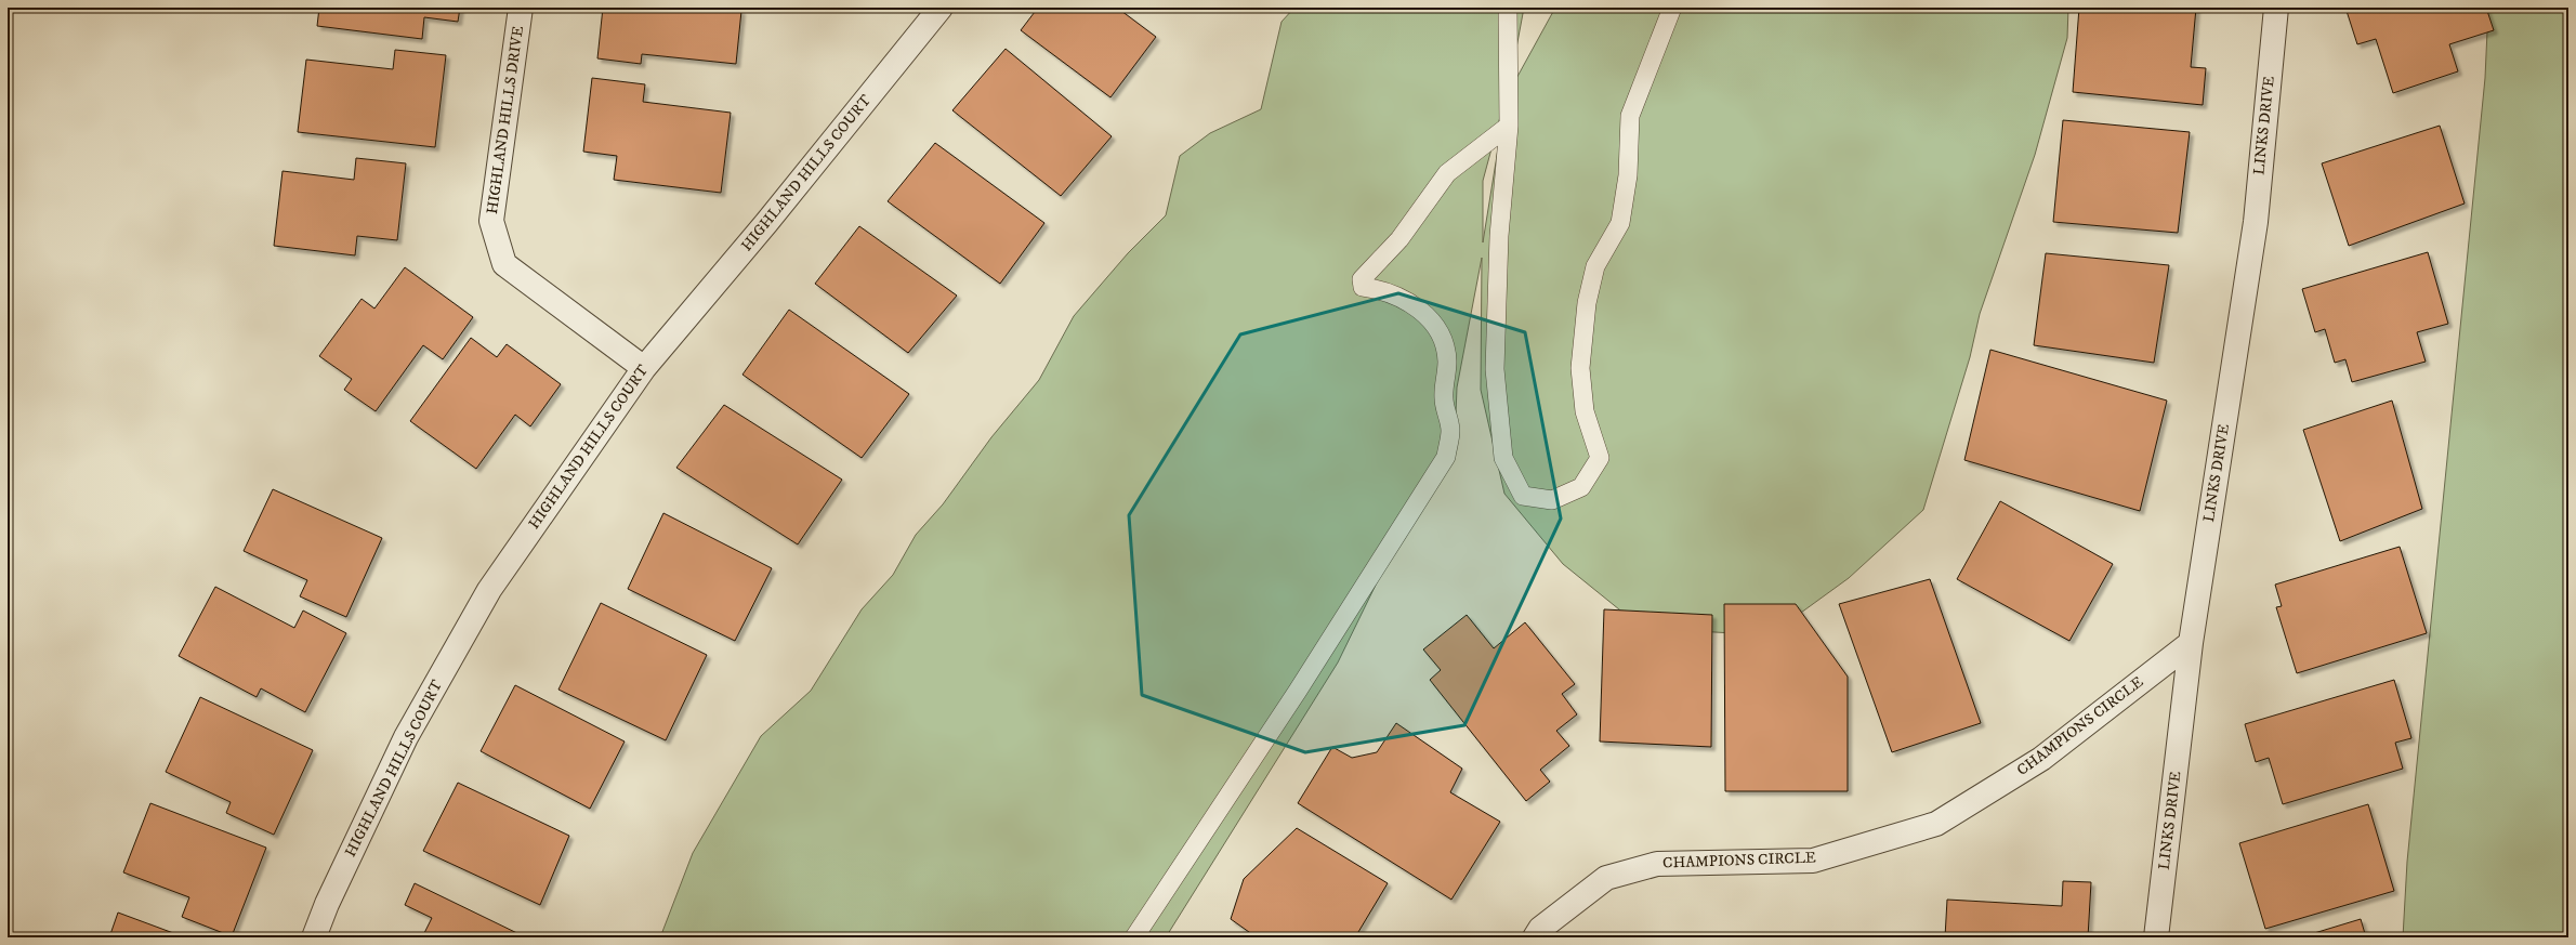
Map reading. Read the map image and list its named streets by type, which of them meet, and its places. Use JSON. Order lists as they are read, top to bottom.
{
  "streets": {
    "street": [
      "HIGHLAND HILLS DRIVE",
      "LINKS DRIVE",
      "HIGHLAND HILLS COURT",
      "CHAMPIONS CIRCLE"
    ]
  },
  "crossings": [
    ["HIGHLAND HILLS DRIVE", "HIGHLAND HILLS COURT"],
    ["LINKS DRIVE", "CHAMPIONS CIRCLE"]
  ]
}
